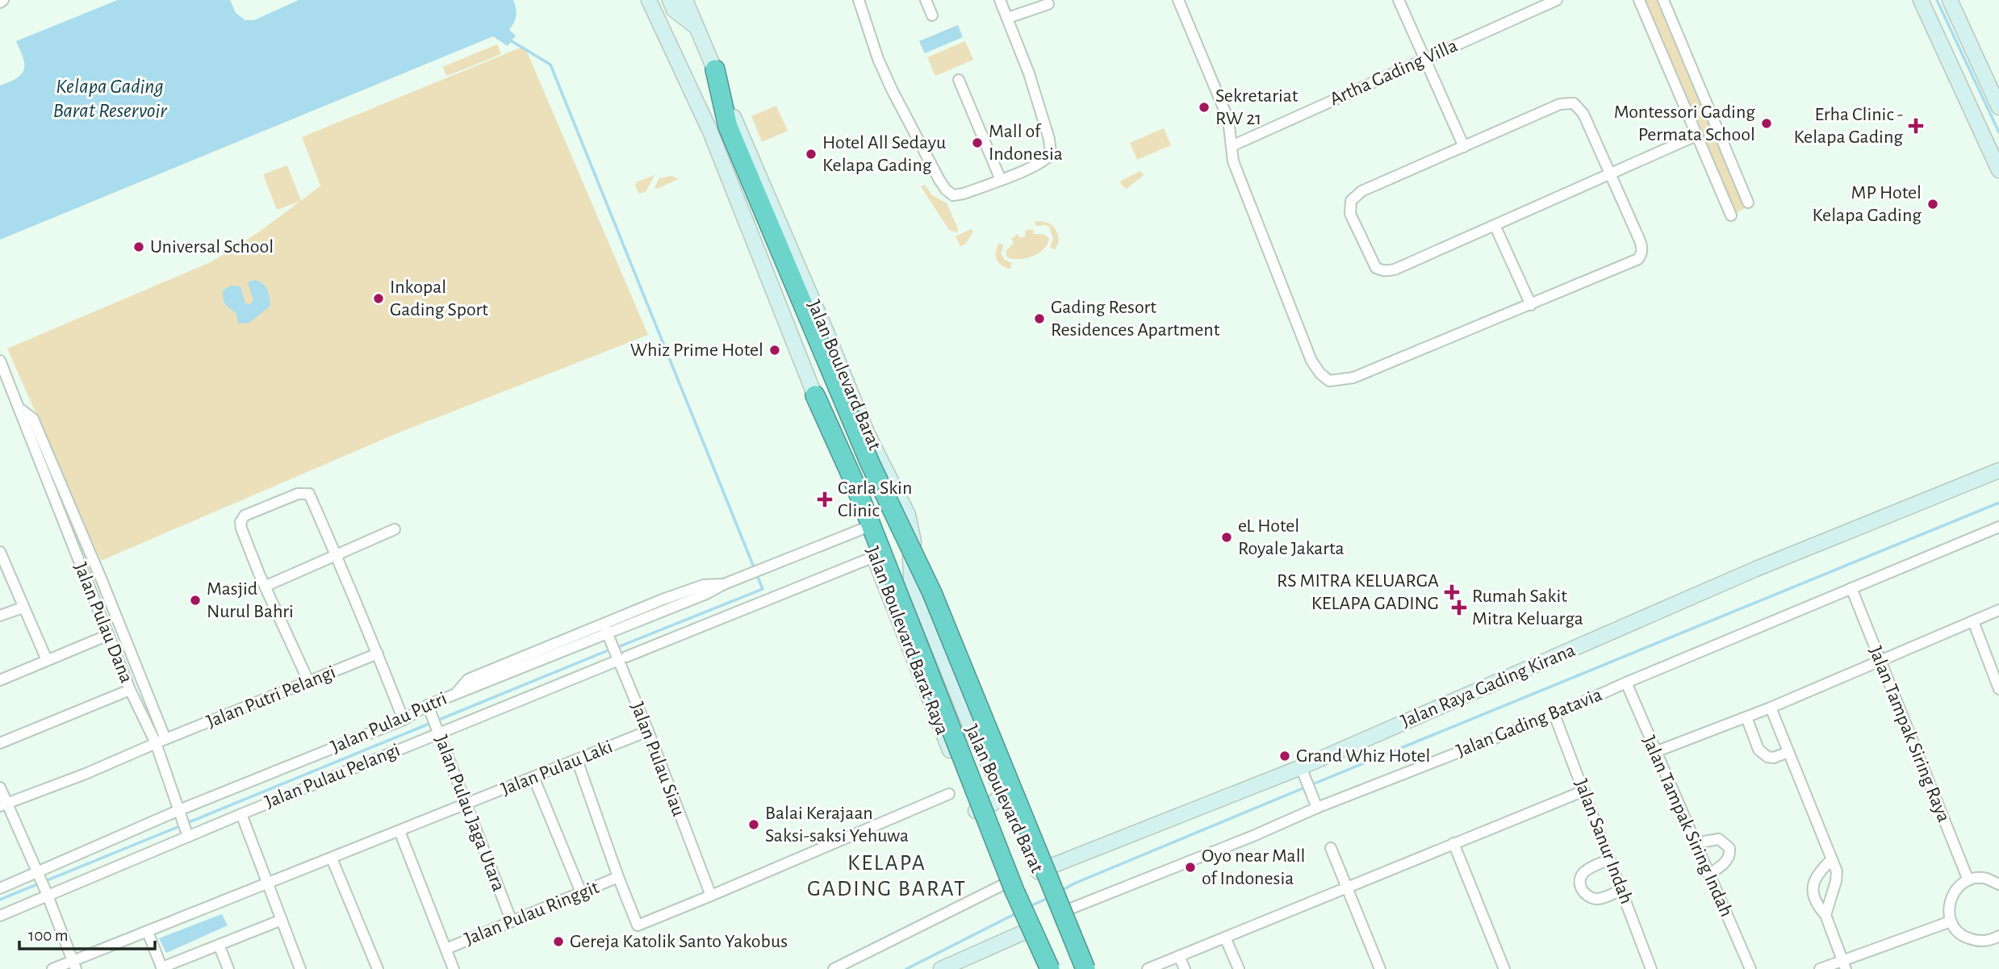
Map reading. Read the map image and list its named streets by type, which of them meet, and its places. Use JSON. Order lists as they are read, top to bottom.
{
  "streets": {
    "main road": ["Jalan Boulevard Barat", "Jalan Boulevard Barat Raya", "Jalan Raya Gading Kirana"],
    "street": [
      "Artha Gading Villa",
      "Jalan Pulau Dana",
      "Jalan Putri Pelangi",
      "Jalan Pulau Putri",
      "Jalan Gading Batavia",
      "Jalan Tampak Siring Raya",
      "Jalan Pulau Siau",
      "Jalan Pulau Laki",
      "Jalan Pulau Pelangi",
      "Jalan Pulau Jaga Utara",
      "Jalan Tampak Siring Indah",
      "Jalan Sanur Indah",
      "Jalan Pulau Ringgit"
    ]
  },
  "crossings": [
    ["Jalan Boulevard Barat", "Jalan Raya Gading Kirana"],
    ["Jalan Boulevard Barat", "Jalan Gading Batavia"],
    ["Jalan Pulau Dana", "Jalan Putri Pelangi"],
    ["Jalan Pulau Dana", "Jalan Pulau Putri"],
    ["Jalan Pulau Dana", "Jalan Pulau Pelangi"],
    ["Jalan Boulevard Barat Raya", "Jalan Pulau Putri"],
    ["Jalan Boulevard Barat Raya", "Jalan Pulau Pelangi"],
    ["Jalan Pulau Putri", "Jalan Pulau Siau"],
    ["Jalan Pulau Putri", "Jalan Pulau Jaga Utara"],
    ["Jalan Gading Batavia", "Jalan Tampak Siring Raya"],
    ["Jalan Gading Batavia", "Jalan Tampak Siring Indah"],
    ["Jalan Gading Batavia", "Jalan Sanur Indah"],
    ["Jalan Pulau Siau", "Jalan Pulau Laki"],
    ["Jalan Pulau Siau", "Jalan Pulau Pelangi"],
    ["Jalan Pulau Laki", "Jalan Pulau Jaga Utara"],
    ["Jalan Pulau Pelangi", "Jalan Pulau Jaga Utara"],
    ["Jalan Pulau Jaga Utara", "Jalan Pulau Ringgit"]
  ],
  "districts": ["KELAPA GADING BARAT"],
  "water": ["Kelapa Gading Barat Reservoir"],
  "places": {
    "other": [
      "Sekretariat RW 21",
      "Montessori Gading Permata School",
      "Mall of Indonesia",
      "Hotel All Sedayu Kelapa Gading",
      "MP Hotel Kelapa Gading",
      "Universal School",
      "Inkopal Gading Sport",
      "Gading Resort Residences Apartment",
      "Whiz Prime Hotel",
      "eL Hotel Royale Jakarta",
      "Masjid Nurul Bahri",
      "Grand Whiz Hotel",
      "Balai Kerajaan Saksi-saksi Yehuwa",
      "Oyo near Mall of Indonesia",
      "Gereja Katolik Santo Yakobus"
    ],
    "health": [
      "Erha Clinic - Kelapa Gading",
      "Carla Skin Clinic",
      "RS MITRA KELUARGA KELAPA GADING",
      "Rumah Sakit Mitra Keluarga"
    ]
  },
  "scale_bar": "100 m"
}
